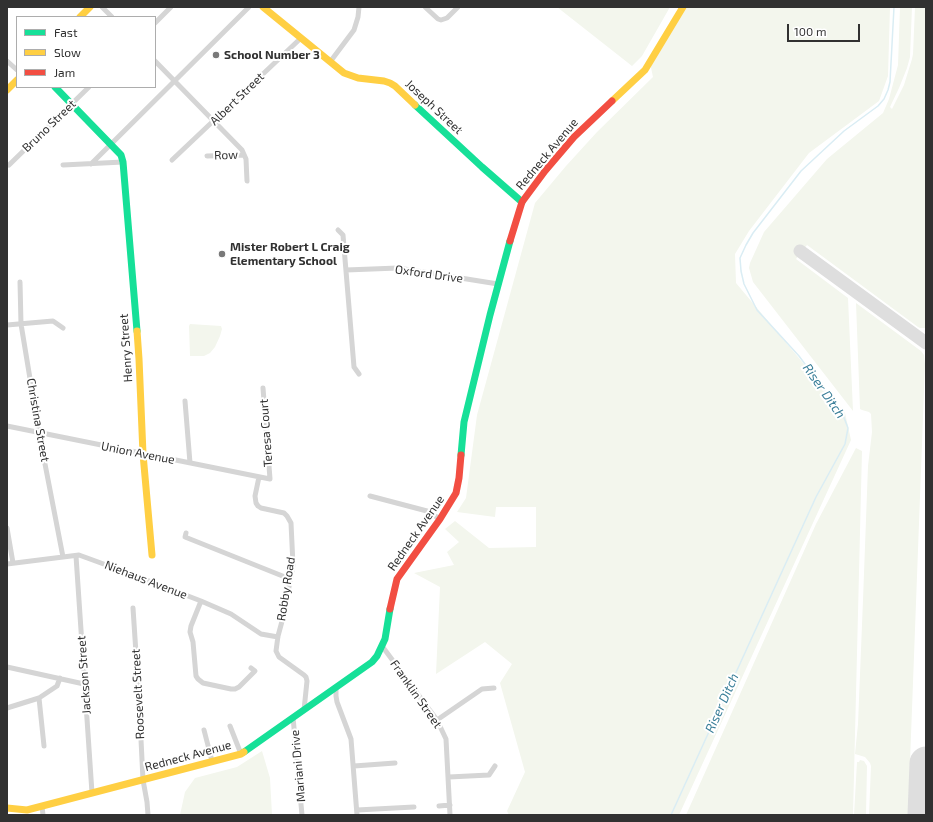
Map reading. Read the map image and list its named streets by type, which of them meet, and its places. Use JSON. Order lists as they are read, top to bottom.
{
  "streets": {
    "street": [
      "Albert Street",
      "Joseph Street",
      "Bruno Street",
      "Redneck Avenue",
      "Row",
      "Oxford Drive",
      "Henry Street",
      "Christina Street",
      "Teresa Court",
      "Union Avenue",
      "Niehaus Avenue",
      "Robby Road",
      "Jackson Street",
      "Roosevelt Street",
      "Franklin Street",
      "Mariani Drive"
    ]
  },
  "crossings": [
    ["Albert Street", "Joseph Street"],
    ["Joseph Street", "Redneck Avenue"],
    ["Bruno Street", "Henry Street"],
    ["Redneck Avenue", "Oxford Drive"],
    ["Redneck Avenue", "Robby Road"],
    ["Redneck Avenue", "Jackson Street"],
    ["Redneck Avenue", "Roosevelt Street"],
    ["Redneck Avenue", "Franklin Street"],
    ["Redneck Avenue", "Mariani Drive"],
    ["Henry Street", "Union Avenue"],
    ["Christina Street", "Union Avenue"],
    ["Christina Street", "Niehaus Avenue"],
    ["Teresa Court", "Union Avenue"],
    ["Union Avenue", "Robby Road"],
    ["Niehaus Avenue", "Robby Road"],
    ["Niehaus Avenue", "Jackson Street"]
  ],
  "water": ["Riser Ditch"],
  "places": ["School Number 3", "Mister Robert L Craig Elementary School"],
  "legend": ["Fast", "Slow", "Jam"],
  "scale_bar": "100 m"
}
